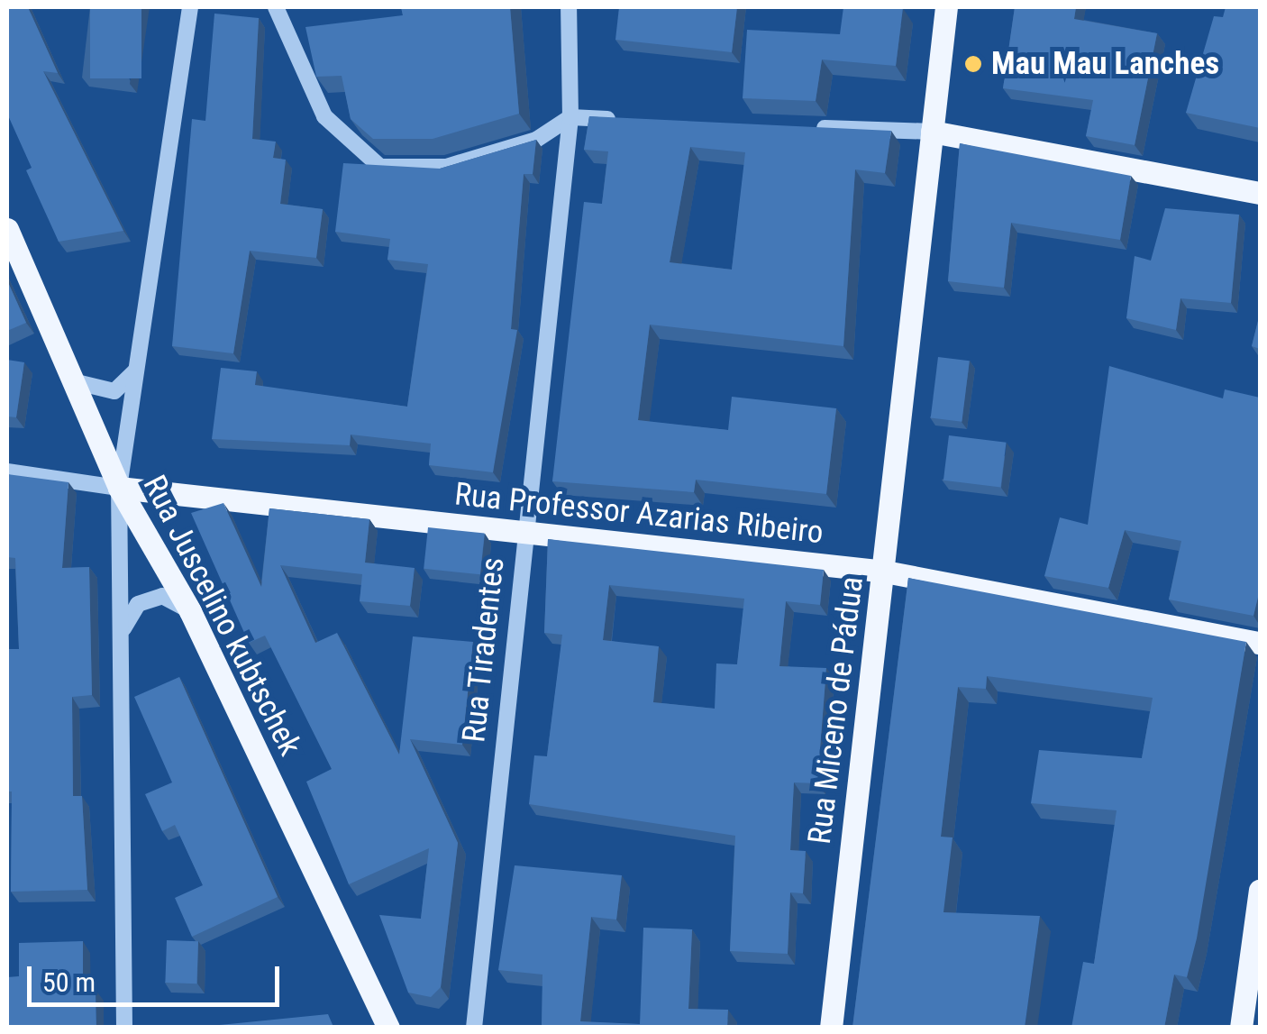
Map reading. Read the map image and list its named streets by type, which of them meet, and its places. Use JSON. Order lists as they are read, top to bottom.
{
  "streets": {
    "main road": ["Rua Professor Azarias Ribeiro", "Rua Juscelino kubtschek", "Rua Miceno de Pádua"],
    "street": ["Rua Tiradentes"]
  },
  "crossings": [
    ["Rua Professor Azarias Ribeiro", "Rua Juscelino kubtschek"],
    ["Rua Professor Azarias Ribeiro", "Rua Tiradentes"],
    ["Rua Professor Azarias Ribeiro", "Rua Miceno de Pádua"]
  ],
  "places": ["Mau Mau Lanches"],
  "scale_bar": "50 m"
}
